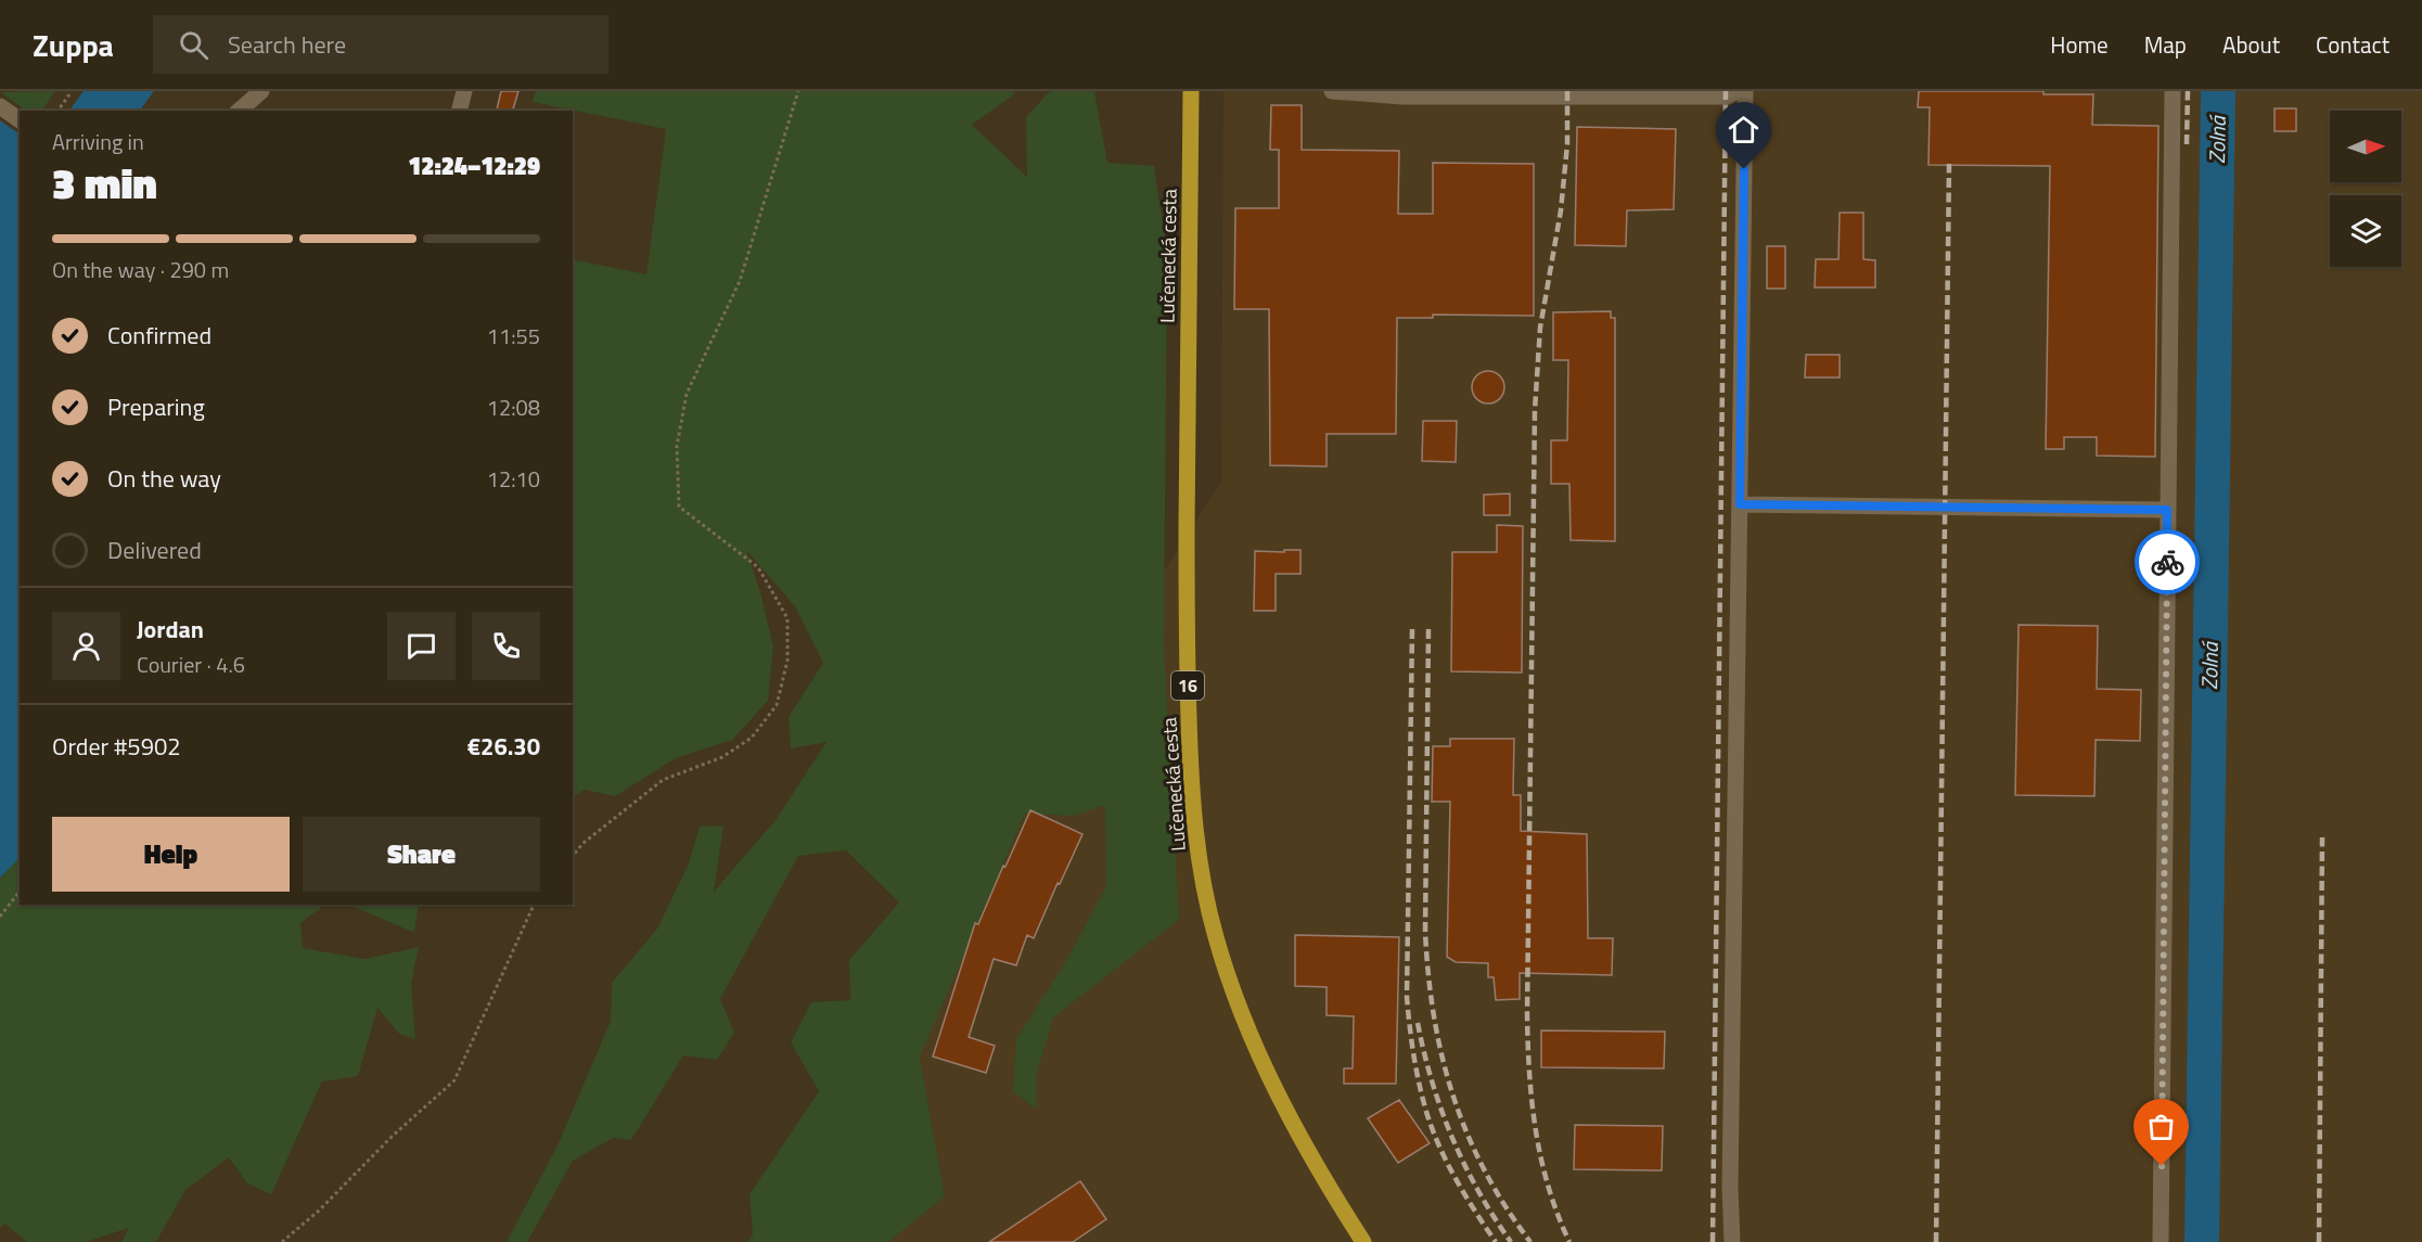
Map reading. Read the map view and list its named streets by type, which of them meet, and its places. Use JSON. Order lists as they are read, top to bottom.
{
  "streets": {
    "main road": ["Lučenecká cesta", "16"]
  },
  "water": ["Zolná"],
  "north": "right",
  "page": {
    "header": "Zuppa",
    "search": "Search here",
    "nav": [
      "Home",
      "Map",
      "About",
      "Contact"
    ],
    "heading": ["3 min", "Arriving in", "12:24–12:29"],
    "panel": [
      "Jordan",
      "Courier · 4.6",
      "Order #5902",
      "€26.30"
    ],
    "bar": "On the way · 290 m",
    "list": [
      ["Confirmed", "11:55"],
      ["Preparing", "12:08"],
      ["On the way", "12:10"],
      "Delivered"
    ],
    "buttons": ["Help", "Share"]
  }
}
